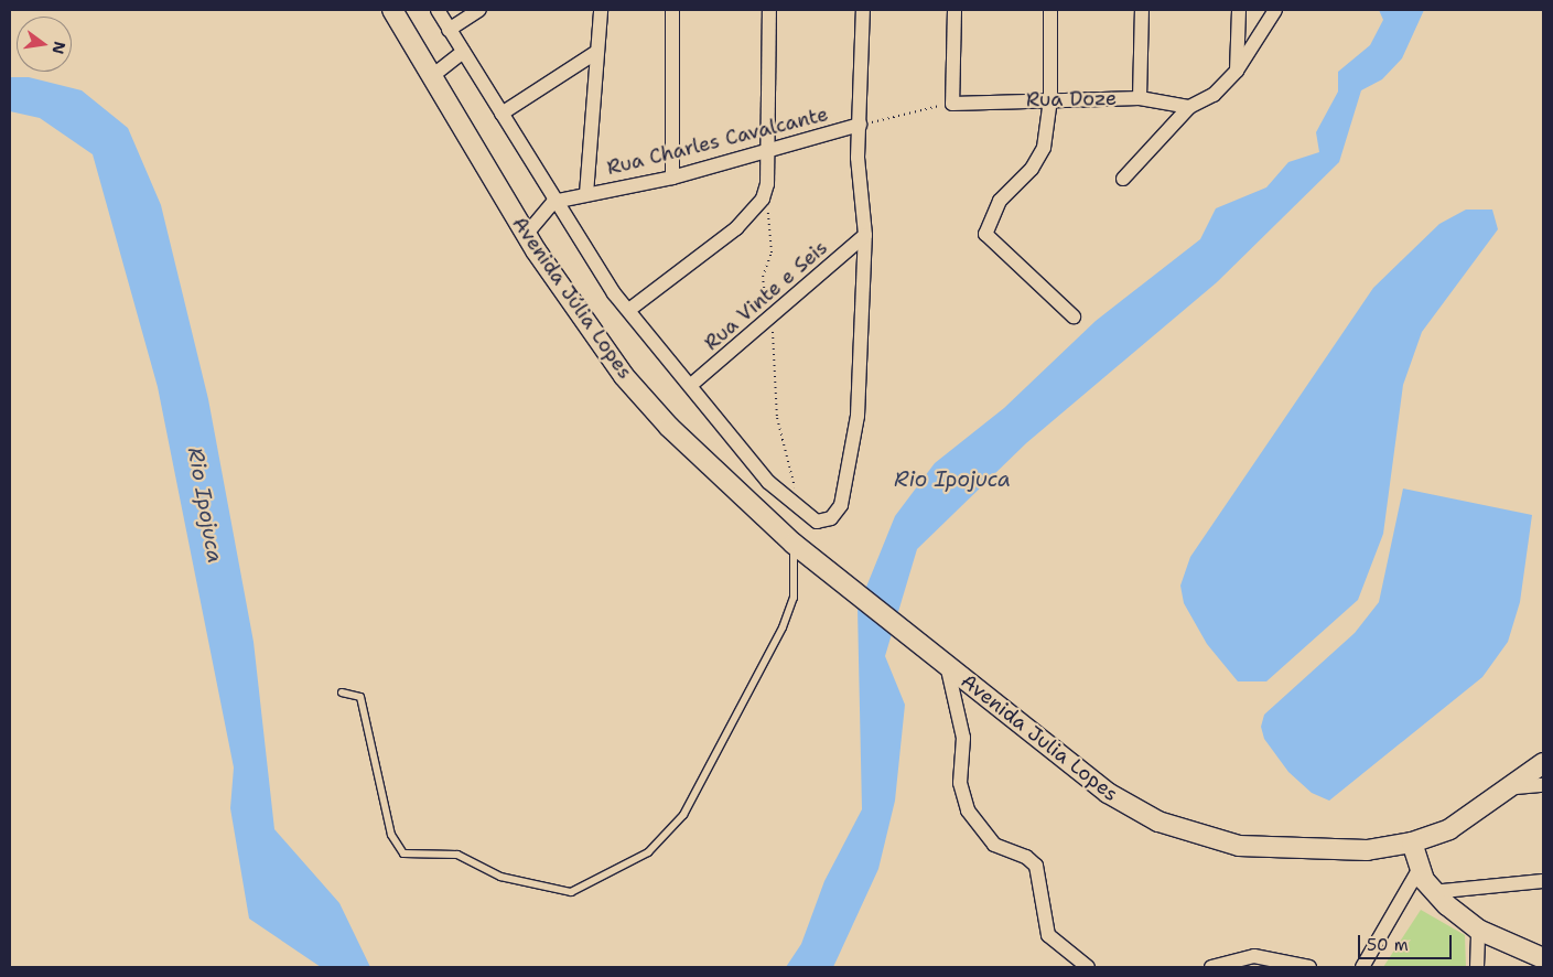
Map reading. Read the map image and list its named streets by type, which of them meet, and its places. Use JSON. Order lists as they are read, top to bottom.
{
  "streets": {
    "main road": ["Avenida Júlia Lopes", "Avenida Julia Lopes"],
    "street": ["Rua Doze", "Rua Charles Cavalcante", "Rua Vinte e Seis"]
  },
  "crossings": [
    ["Avenida Júlia Lopes", "Avenida Julia Lopes"]
  ],
  "water": ["Rio Ipojuca"],
  "scale_bar": "50 m",
  "north": "right"
}
